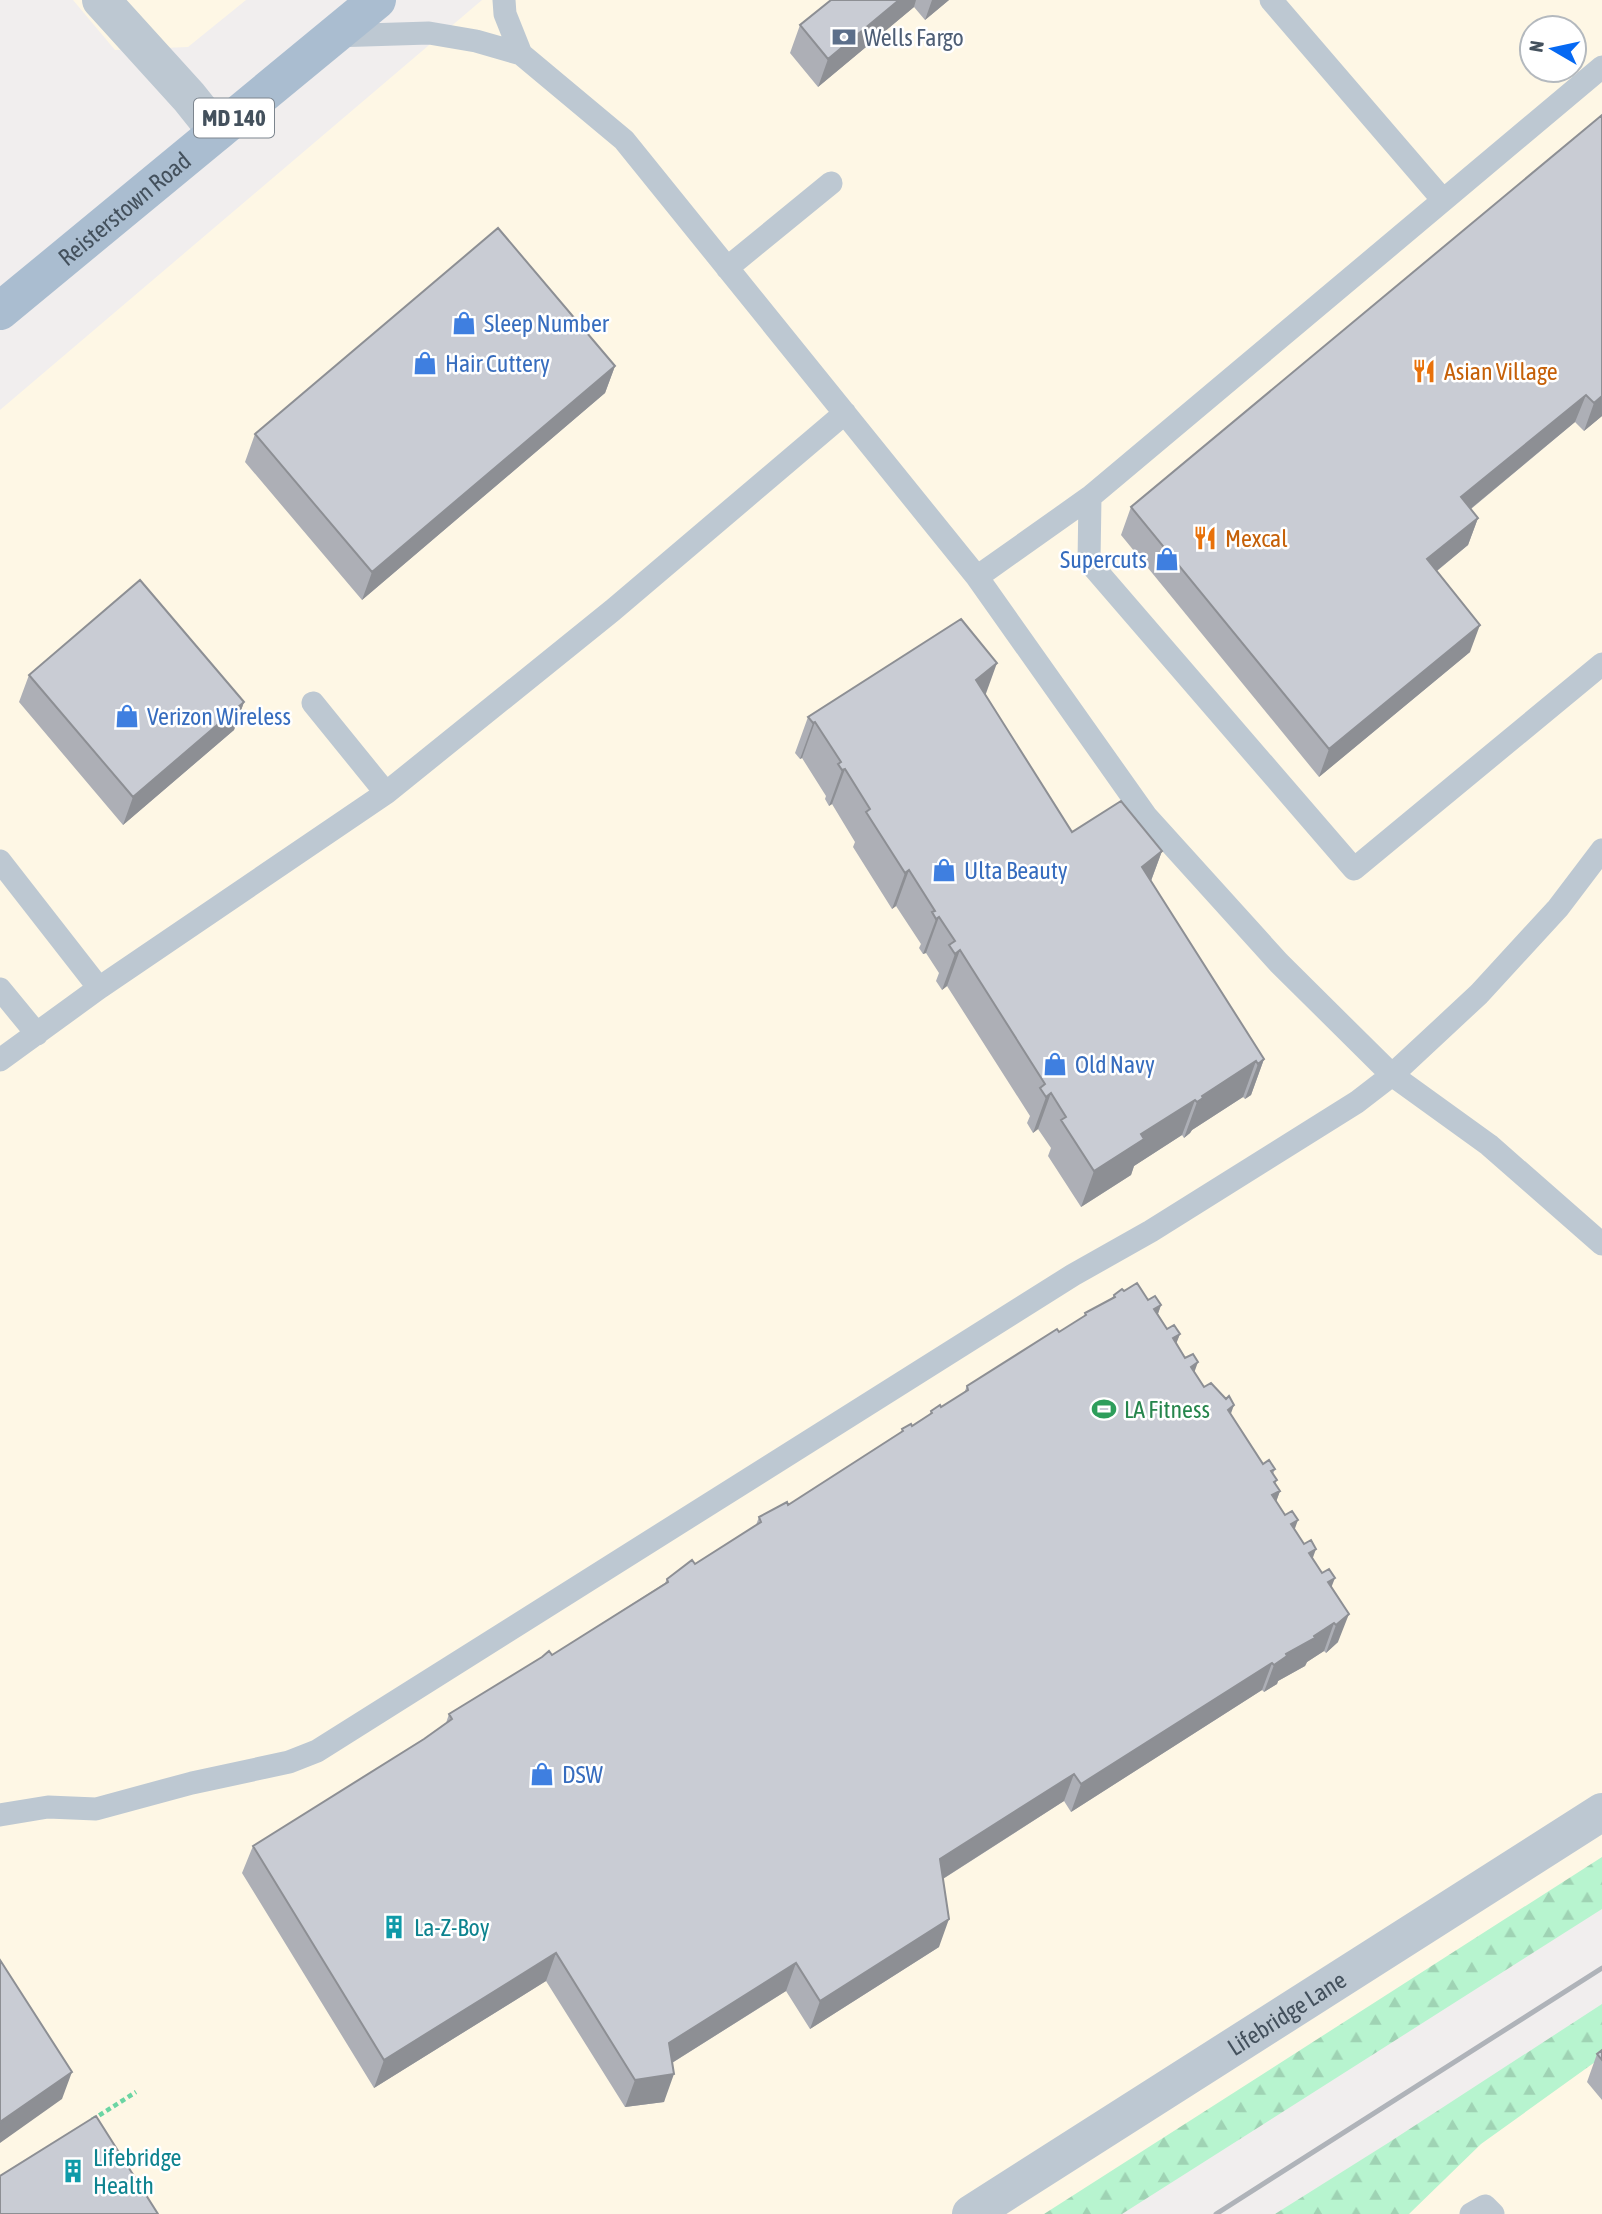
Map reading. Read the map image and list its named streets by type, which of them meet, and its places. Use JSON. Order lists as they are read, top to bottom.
{
  "streets": {
    "main road": ["MD 140", "Reisterstown Road"],
    "street": ["Lifebridge Lane"]
  },
  "places": {
    "bank": ["Wells Fargo"],
    "shop": [
      "Sleep Number",
      "Hair Cuttery",
      "Supercuts",
      "Verizon Wireless",
      "Ulta Beauty",
      "Old Navy",
      "DSW"
    ],
    "restaurant": ["Asian Village", "Mexcal"],
    "sports": ["LA Fitness"],
    "building": ["La-Z-Boy", "Lifebridge Health"]
  },
  "north": "left"
}
